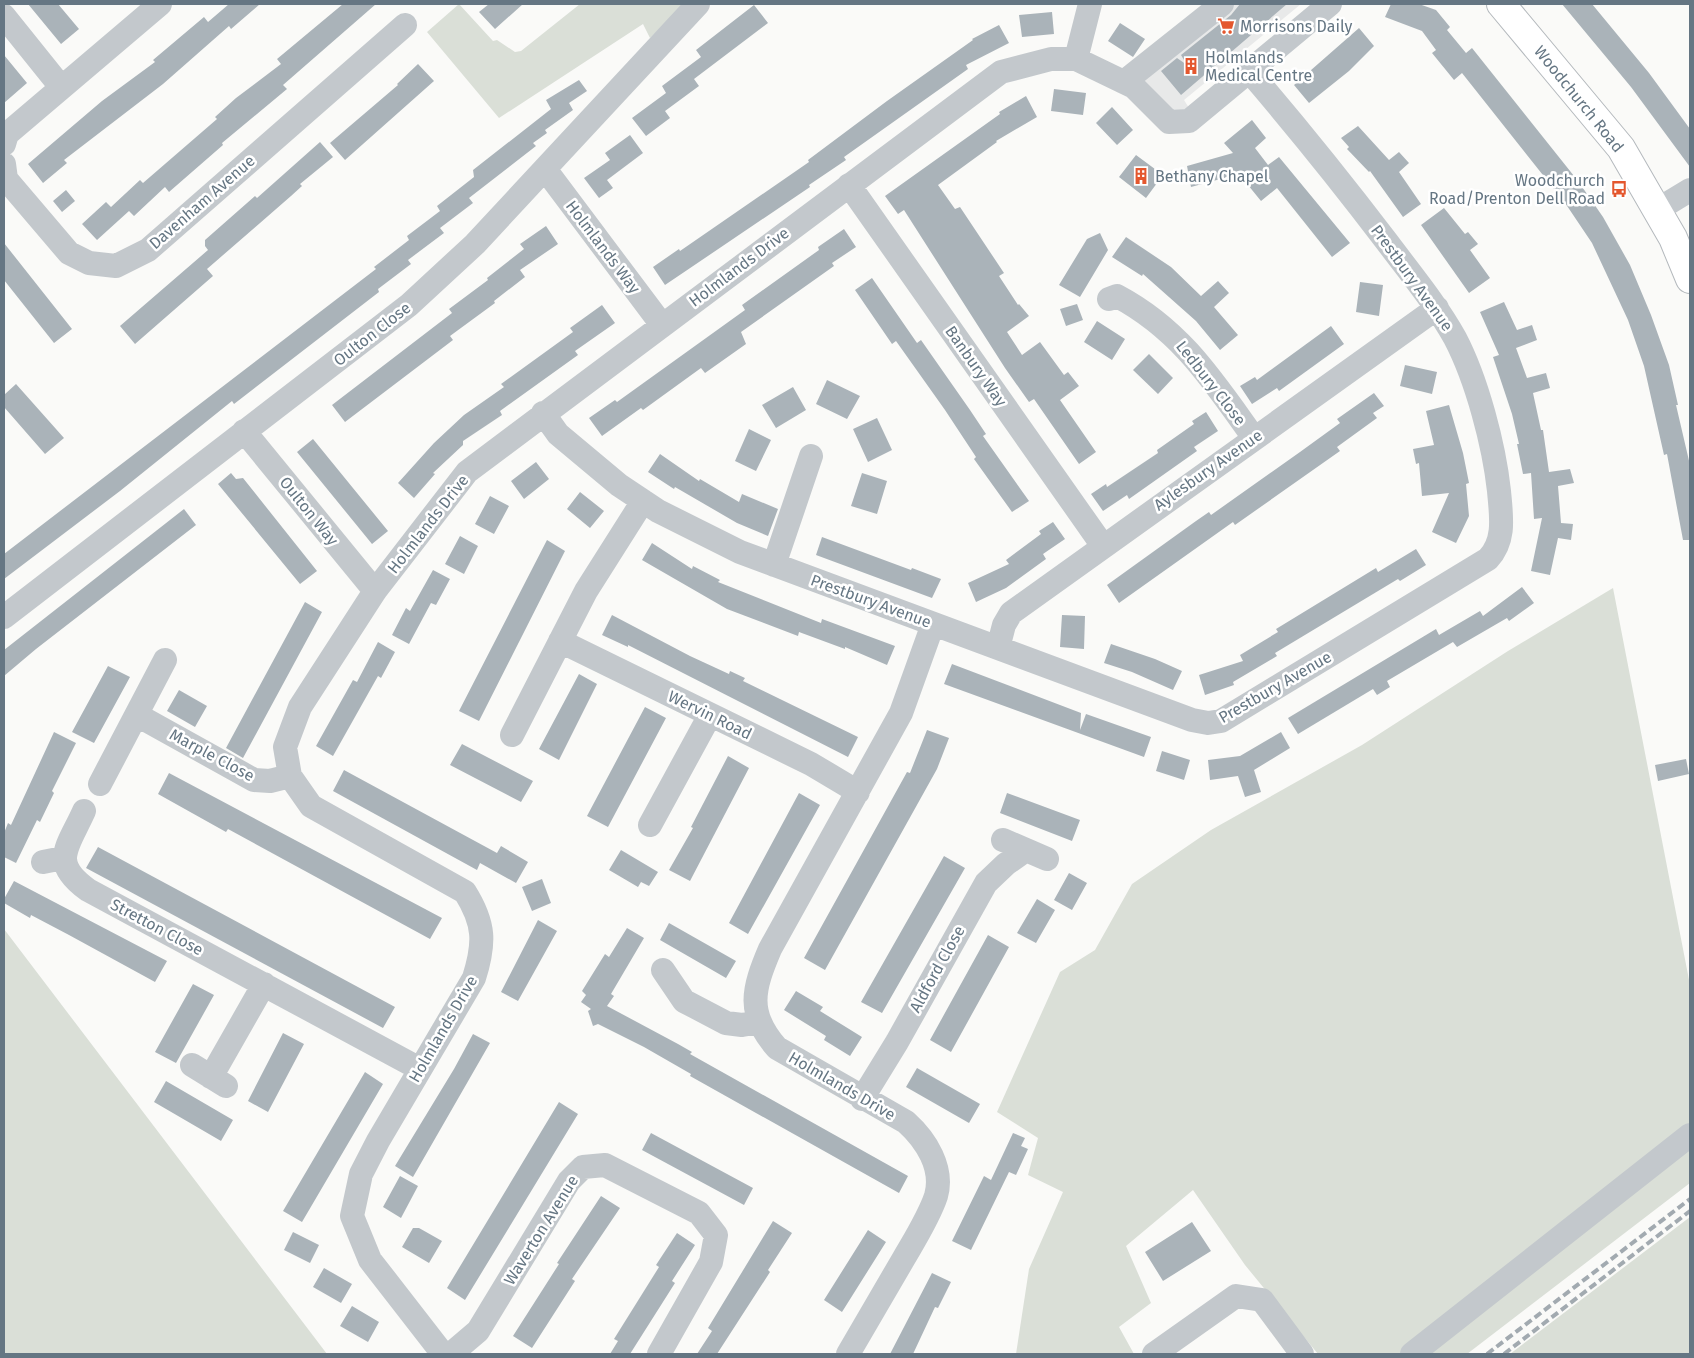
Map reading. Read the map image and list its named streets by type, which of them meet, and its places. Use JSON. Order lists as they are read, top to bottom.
{
  "streets": {
    "highway": ["Woodchurch Road"],
    "street": [
      "Davenham Avenue",
      "Holmlands Way",
      "Holmlands Drive",
      "Prestbury Avenue",
      "Oulton Close",
      "Banbury Way",
      "Ledbury Close",
      "Aylesbury Avenue",
      "Oulton Way",
      "Wervin Road",
      "Marple Close",
      "Stretton Close",
      "Aldford Close",
      "Waverton Avenue"
    ]
  },
  "crossings": [
    ["Holmlands Way", "Holmlands Drive"],
    ["Holmlands Way", "Oulton Close"],
    ["Holmlands Drive", "Prestbury Avenue"],
    ["Holmlands Drive", "Banbury Way"],
    ["Holmlands Drive", "Oulton Way"],
    ["Holmlands Drive", "Wervin Road"],
    ["Holmlands Drive", "Marple Close"],
    ["Holmlands Drive", "Stretton Close"],
    ["Holmlands Drive", "Aldford Close"],
    ["Prestbury Avenue", "Aylesbury Avenue"],
    ["Oulton Close", "Oulton Way"],
    ["Banbury Way", "Aylesbury Avenue"],
    ["Ledbury Close", "Aylesbury Avenue"]
  ],
  "places": {
    "supermarket": ["Morrisons Daily"],
    "building": ["Holmlands Medical Centre", "Bethany Chapel"],
    "bus stop": ["Woodchurch Road/Prenton Dell Road"]
  }
}
